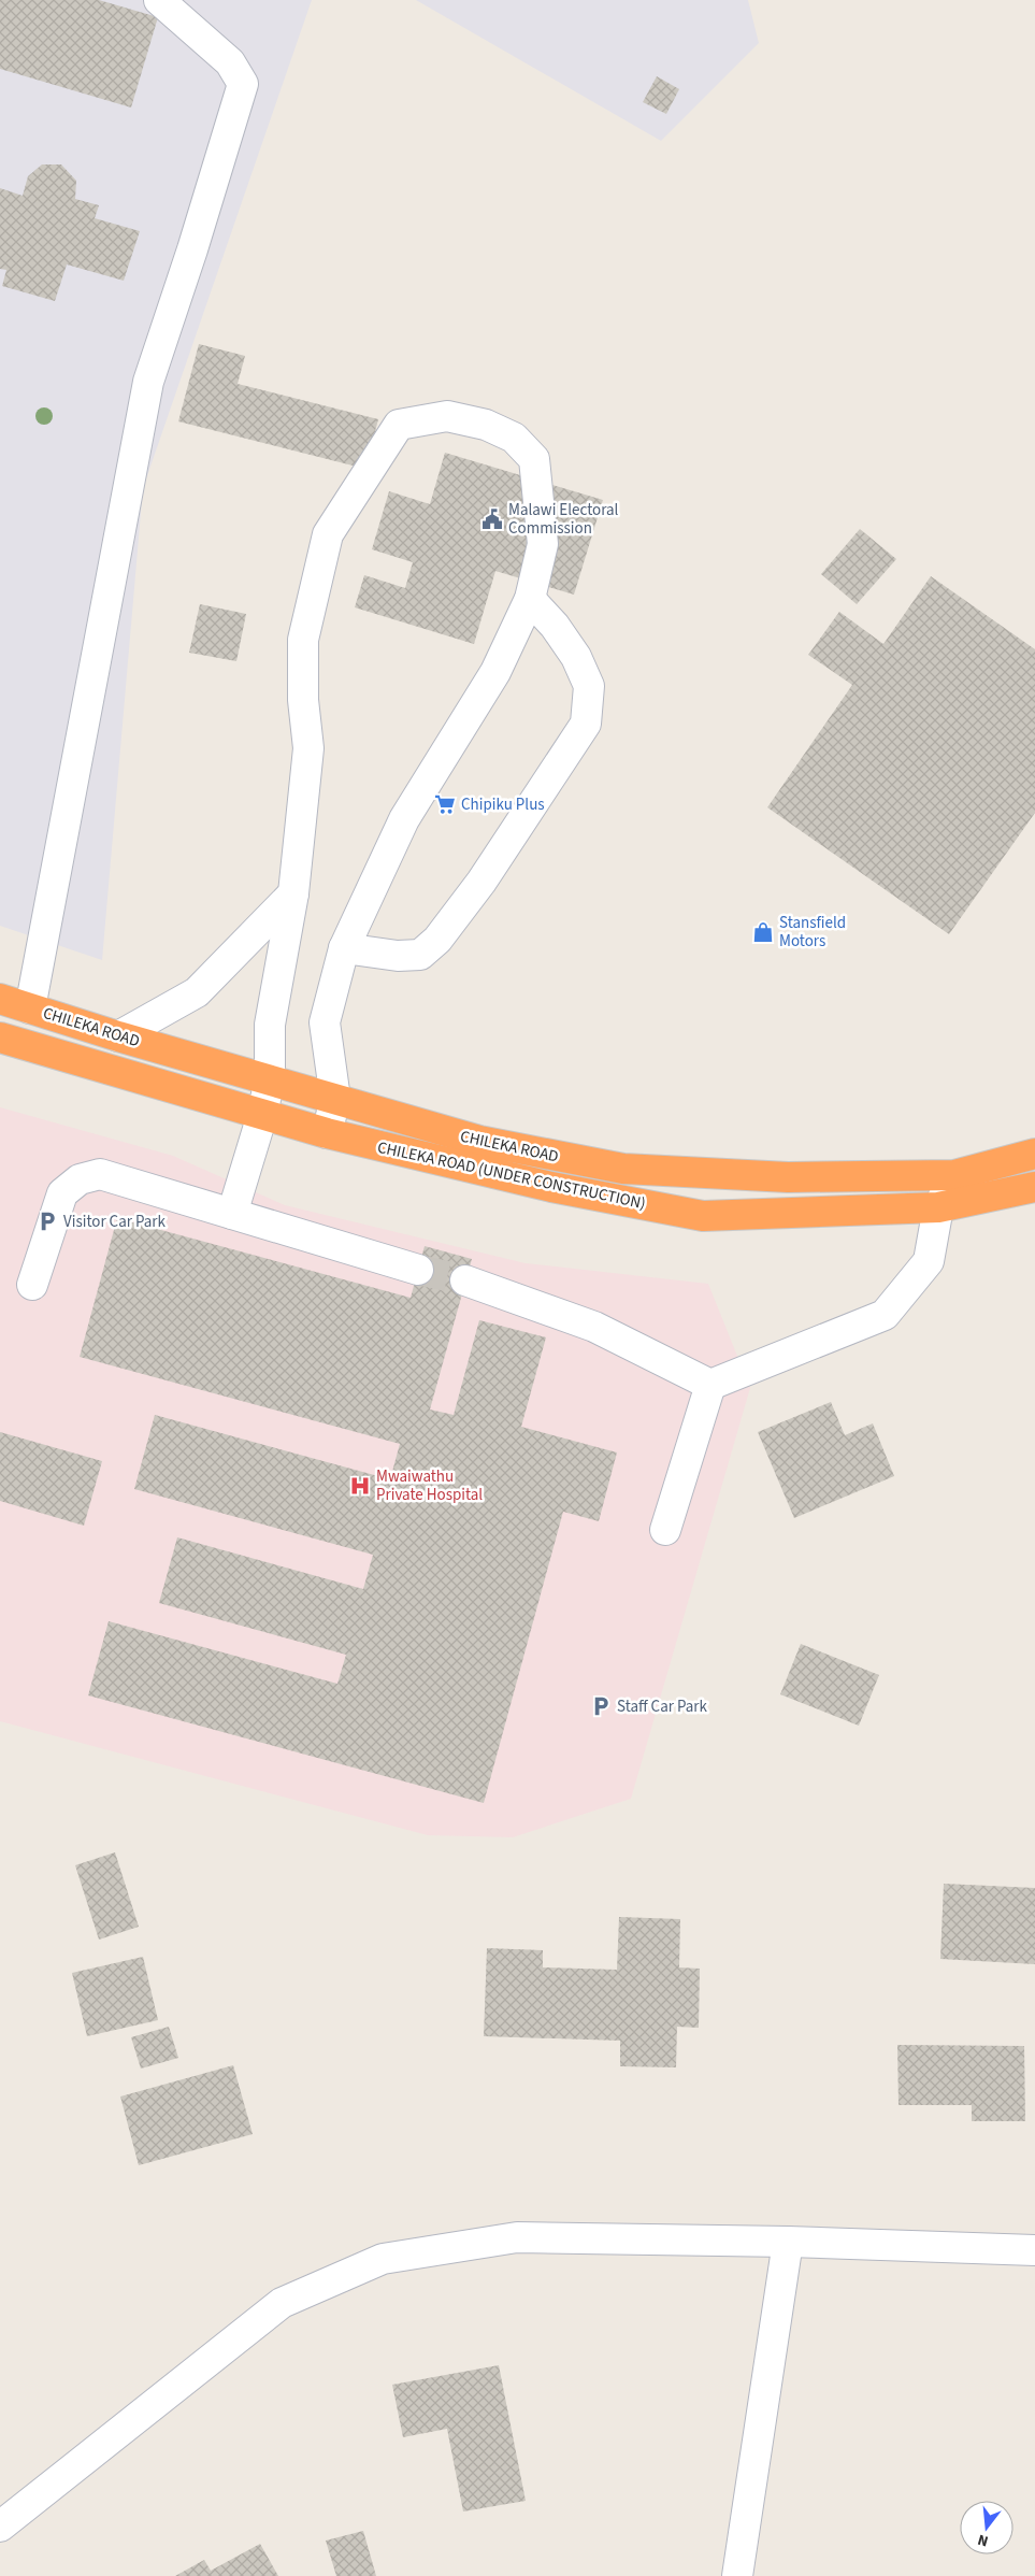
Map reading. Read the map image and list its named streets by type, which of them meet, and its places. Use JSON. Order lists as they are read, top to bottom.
{
  "streets": {
    "highway": ["CHILEKA ROAD", "CHILEKA ROAD (UNDER CONSTRUCTION)"]
  },
  "places": {
    "public building": ["Malawi Electoral Commission"],
    "supermarket": ["Chipiku Plus"],
    "shop": ["Stansfield Motors"],
    "parking": ["Visitor Car Park", "Staff Car Park"],
    "hospital": ["Mwaiwathu Private Hospital"]
  },
  "north": "bottom"
}
